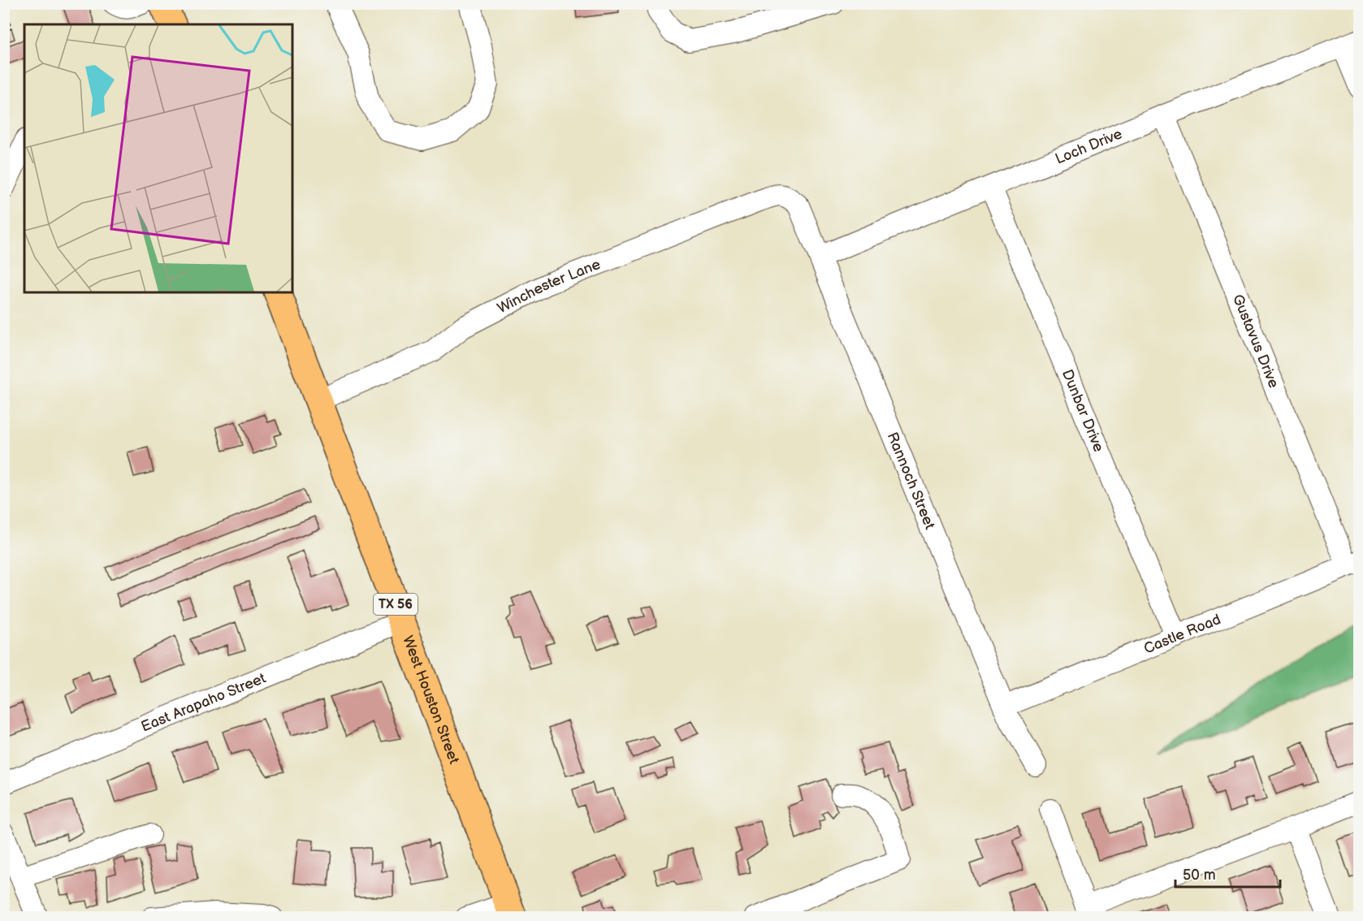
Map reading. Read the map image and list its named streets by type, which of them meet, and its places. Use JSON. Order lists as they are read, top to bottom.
{
  "streets": {
    "main road": ["TX 56", "West Houston Street"],
    "street": [
      "Loch Drive",
      "Winchester Lane",
      "Gustavus Drive",
      "Dunbar Drive",
      "Rannoch Street",
      "Castle Road",
      "East Arapaho Street"
    ]
  },
  "crossings": [
    ["Loch Drive", "Gustavus Drive"],
    ["Loch Drive", "Dunbar Drive"],
    ["Loch Drive", "Rannoch Street"],
    ["Winchester Lane", "Rannoch Street"],
    ["Winchester Lane", "West Houston Street"],
    ["Gustavus Drive", "Castle Road"],
    ["Dunbar Drive", "Castle Road"],
    ["Rannoch Street", "Castle Road"],
    ["West Houston Street", "East Arapaho Street"]
  ],
  "scale_bar": "50 m"
}
